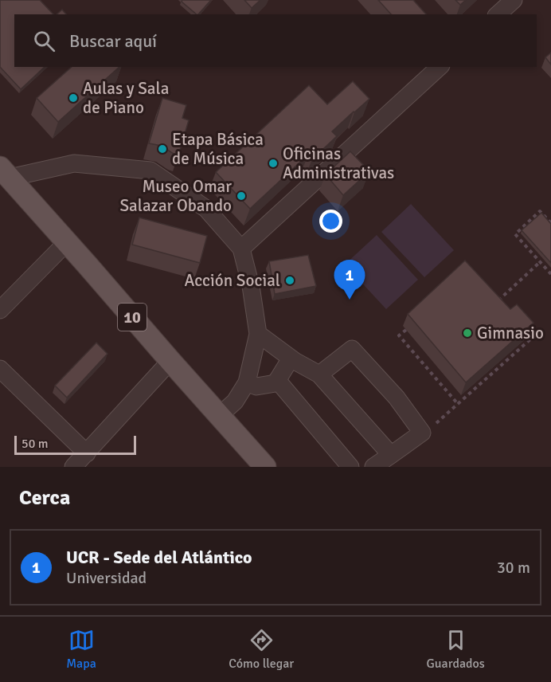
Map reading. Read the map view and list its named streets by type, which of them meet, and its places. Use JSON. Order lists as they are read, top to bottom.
{
  "streets": {
    "main road": ["10"]
  },
  "places": [
    "Aulas y Sala de Piano",
    "Etapa Básica de Música",
    "Oficinas Administrativas",
    "Museo Omar Salazar Obando",
    "Acción Social",
    "Gimnasio"
  ],
  "scale_bar": "50 m",
  "page": {
    "search": "Buscar aquí",
    "pins": "1",
    "scale": "50 m",
    "heading": "Cerca",
    "list": [
      {
        "mark": "1",
        "name": "UCR - Sede del Atlántico",
        "note": "Universidad",
        "value": "30 m"
      }
    ],
    "nav": ["Mapa", "Cómo llegar", "Guardados"]
  }
}
